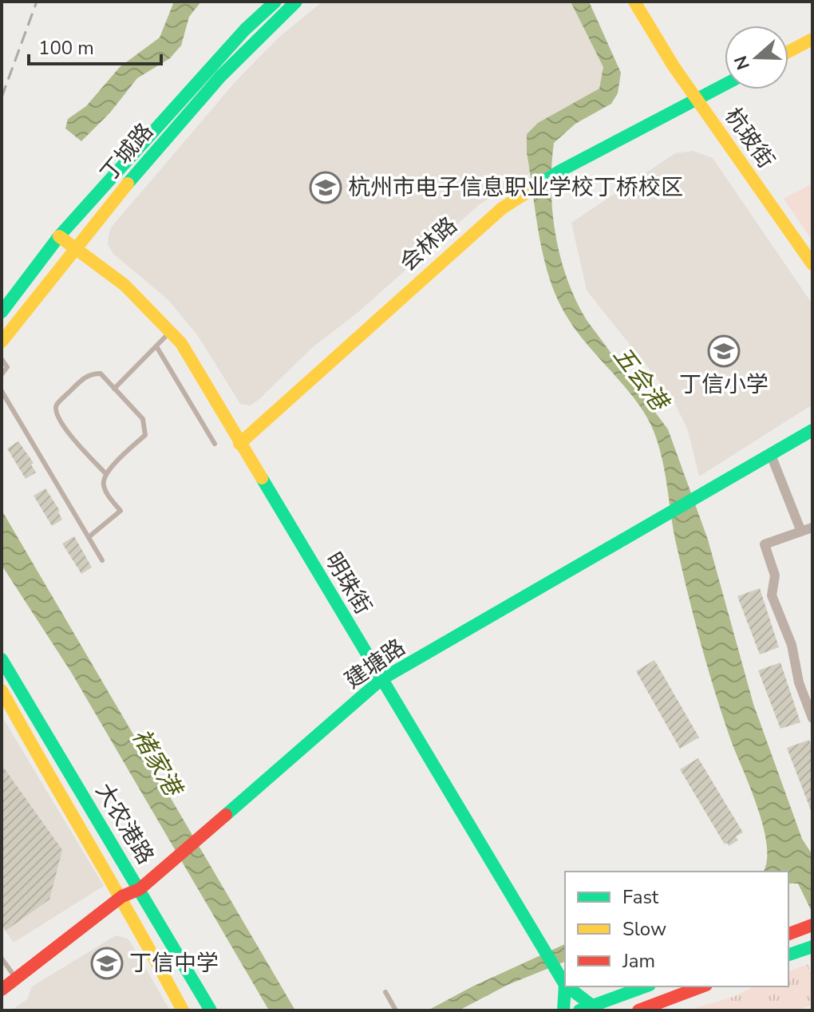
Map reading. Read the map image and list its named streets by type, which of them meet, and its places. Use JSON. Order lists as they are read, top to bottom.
{
  "streets": {
    "street": [
      "杭玻街",
      "丁城路",
      "会林路",
      "明珠街",
      "建塘路",
      "大农港路"
    ]
  },
  "crossings": [
    ["杭玻街", "会林路"],
    ["丁城路", "明珠街"],
    ["会林路", "明珠街"],
    ["明珠街", "建塘路"],
    ["建塘路", "大农港路"]
  ],
  "water": ["五会港", "褚家港"],
  "places": {
    "school or university": ["杭州市电子信息职业学校丁桥校区", "丁信小学", "丁信中学"]
  },
  "legend": ["Fast", "Slow", "Jam"],
  "scale_bar": "100 m",
  "north": "left"
}
